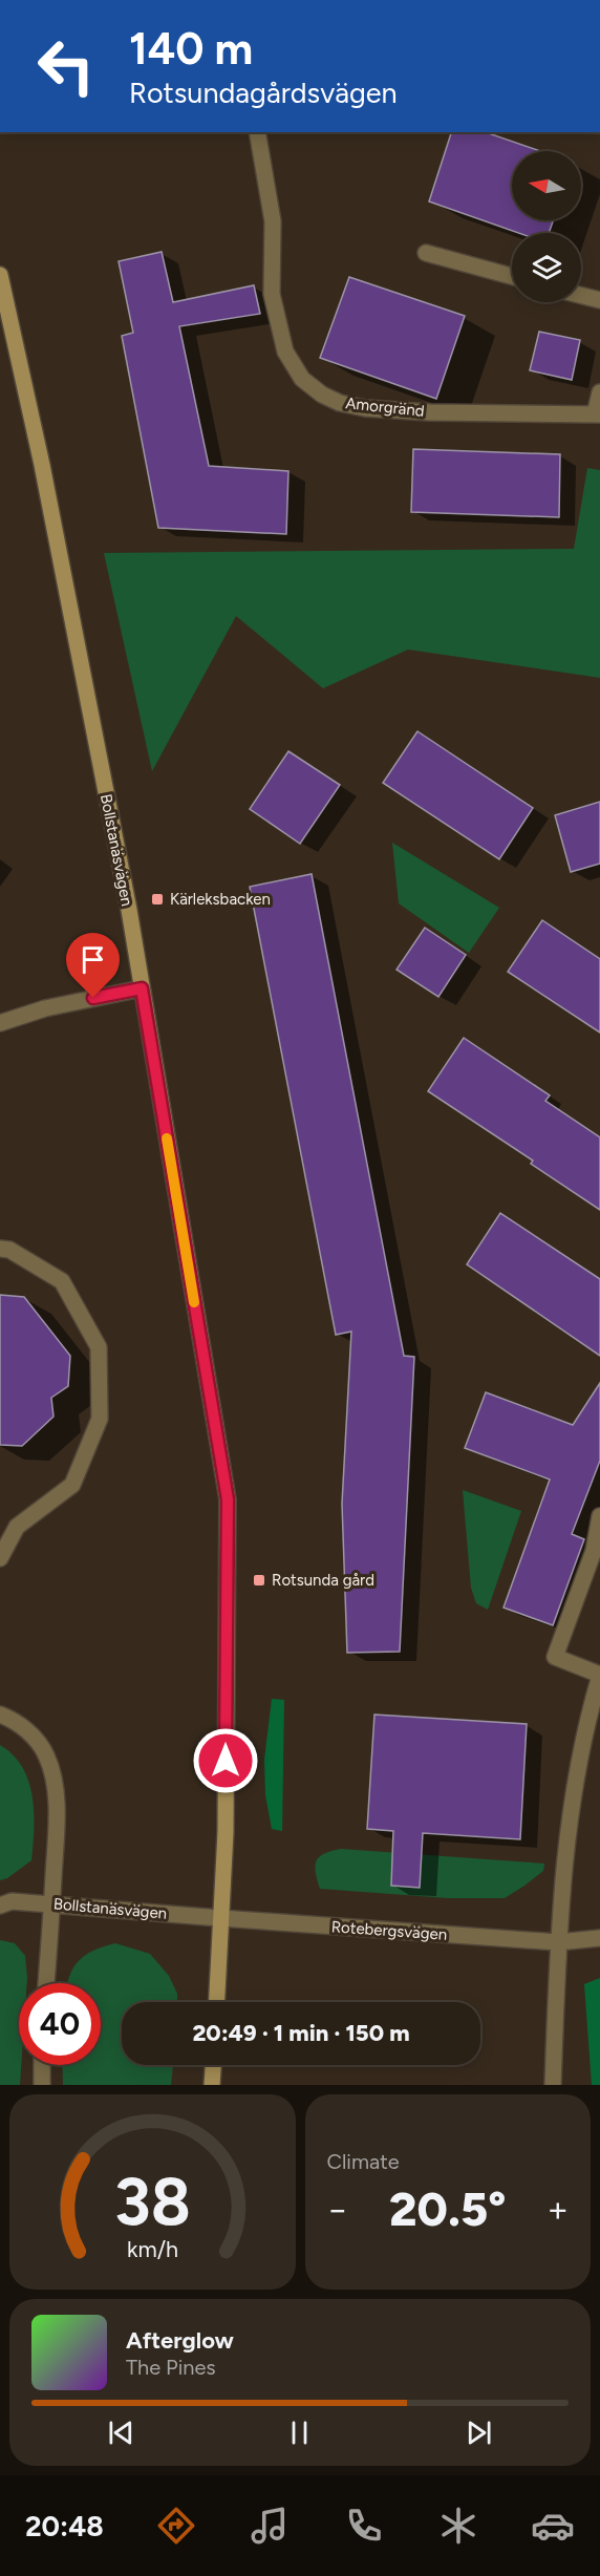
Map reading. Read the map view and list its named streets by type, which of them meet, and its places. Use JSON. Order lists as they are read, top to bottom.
{
  "streets": {
    "street": ["Amorgränd", "Bollstanäsvägen", "Rotebergsvägen"]
  },
  "crossings": [
    ["Bollstanäsvägen", "Rotebergsvägen"]
  ],
  "places": {
    "transit": ["Kärleksbacken", "Rotsunda gård"]
  },
  "north": "left",
  "page": {
    "turn": ["140 m", "Rotsundagårdsvägen"],
    "limit": "40",
    "trip": "20:49 · 1 min · 150 m",
    "tile": "Climate",
    "heat": ["−", "20.5°", "+"],
    "song": ["Afterglow", "The Pines"],
    "tabs": "20:48",
    "gauge": ["38", "km/h"]
  }
}
